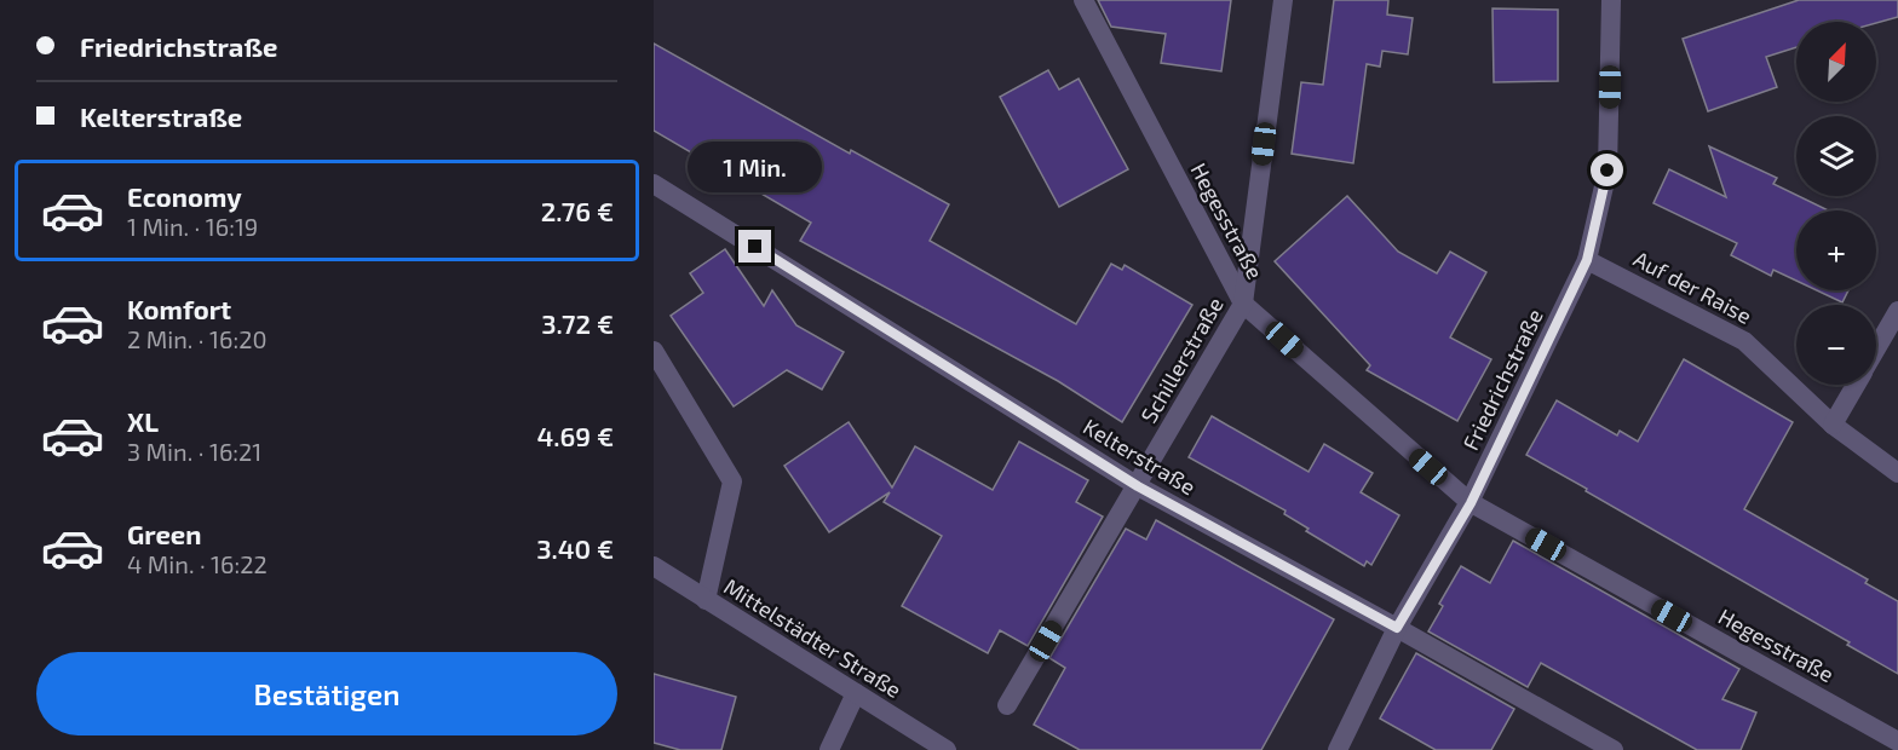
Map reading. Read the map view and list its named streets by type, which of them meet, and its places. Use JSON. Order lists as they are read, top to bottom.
{
  "streets": {
    "street": [
      "Hegesstraße",
      "Auf der Raise",
      "Schillerstraße",
      "Friedrichstraße",
      "Kelterstraße",
      "Mittelstädter Straße"
    ]
  },
  "crossings": [
    ["Hegesstraße", "Schillerstraße"],
    ["Hegesstraße", "Friedrichstraße"],
    ["Auf der Raise", "Friedrichstraße"],
    ["Schillerstraße", "Kelterstraße"],
    ["Friedrichstraße", "Kelterstraße"]
  ],
  "north": "top right",
  "page": {
    "banner": ["Friedrichstraße", "Kelterstraße"],
    "map_buttons": ["+", "−"],
    "bubble": "1 Min.",
    "list": [
      {
        "name": "Economy",
        "note": "1 Min. · 16:19",
        "value": "2.76 €"
      },
      {
        "name": "Komfort",
        "note": "2 Min. · 16:20",
        "value": "3.72 €"
      },
      {
        "name": "XL",
        "note": "3 Min. · 16:21",
        "value": "4.69 €"
      },
      {
        "name": "Green",
        "note": "4 Min. · 16:22",
        "value": "3.40 €"
      }
    ],
    "buttons": "Bestätigen"
  }
}
